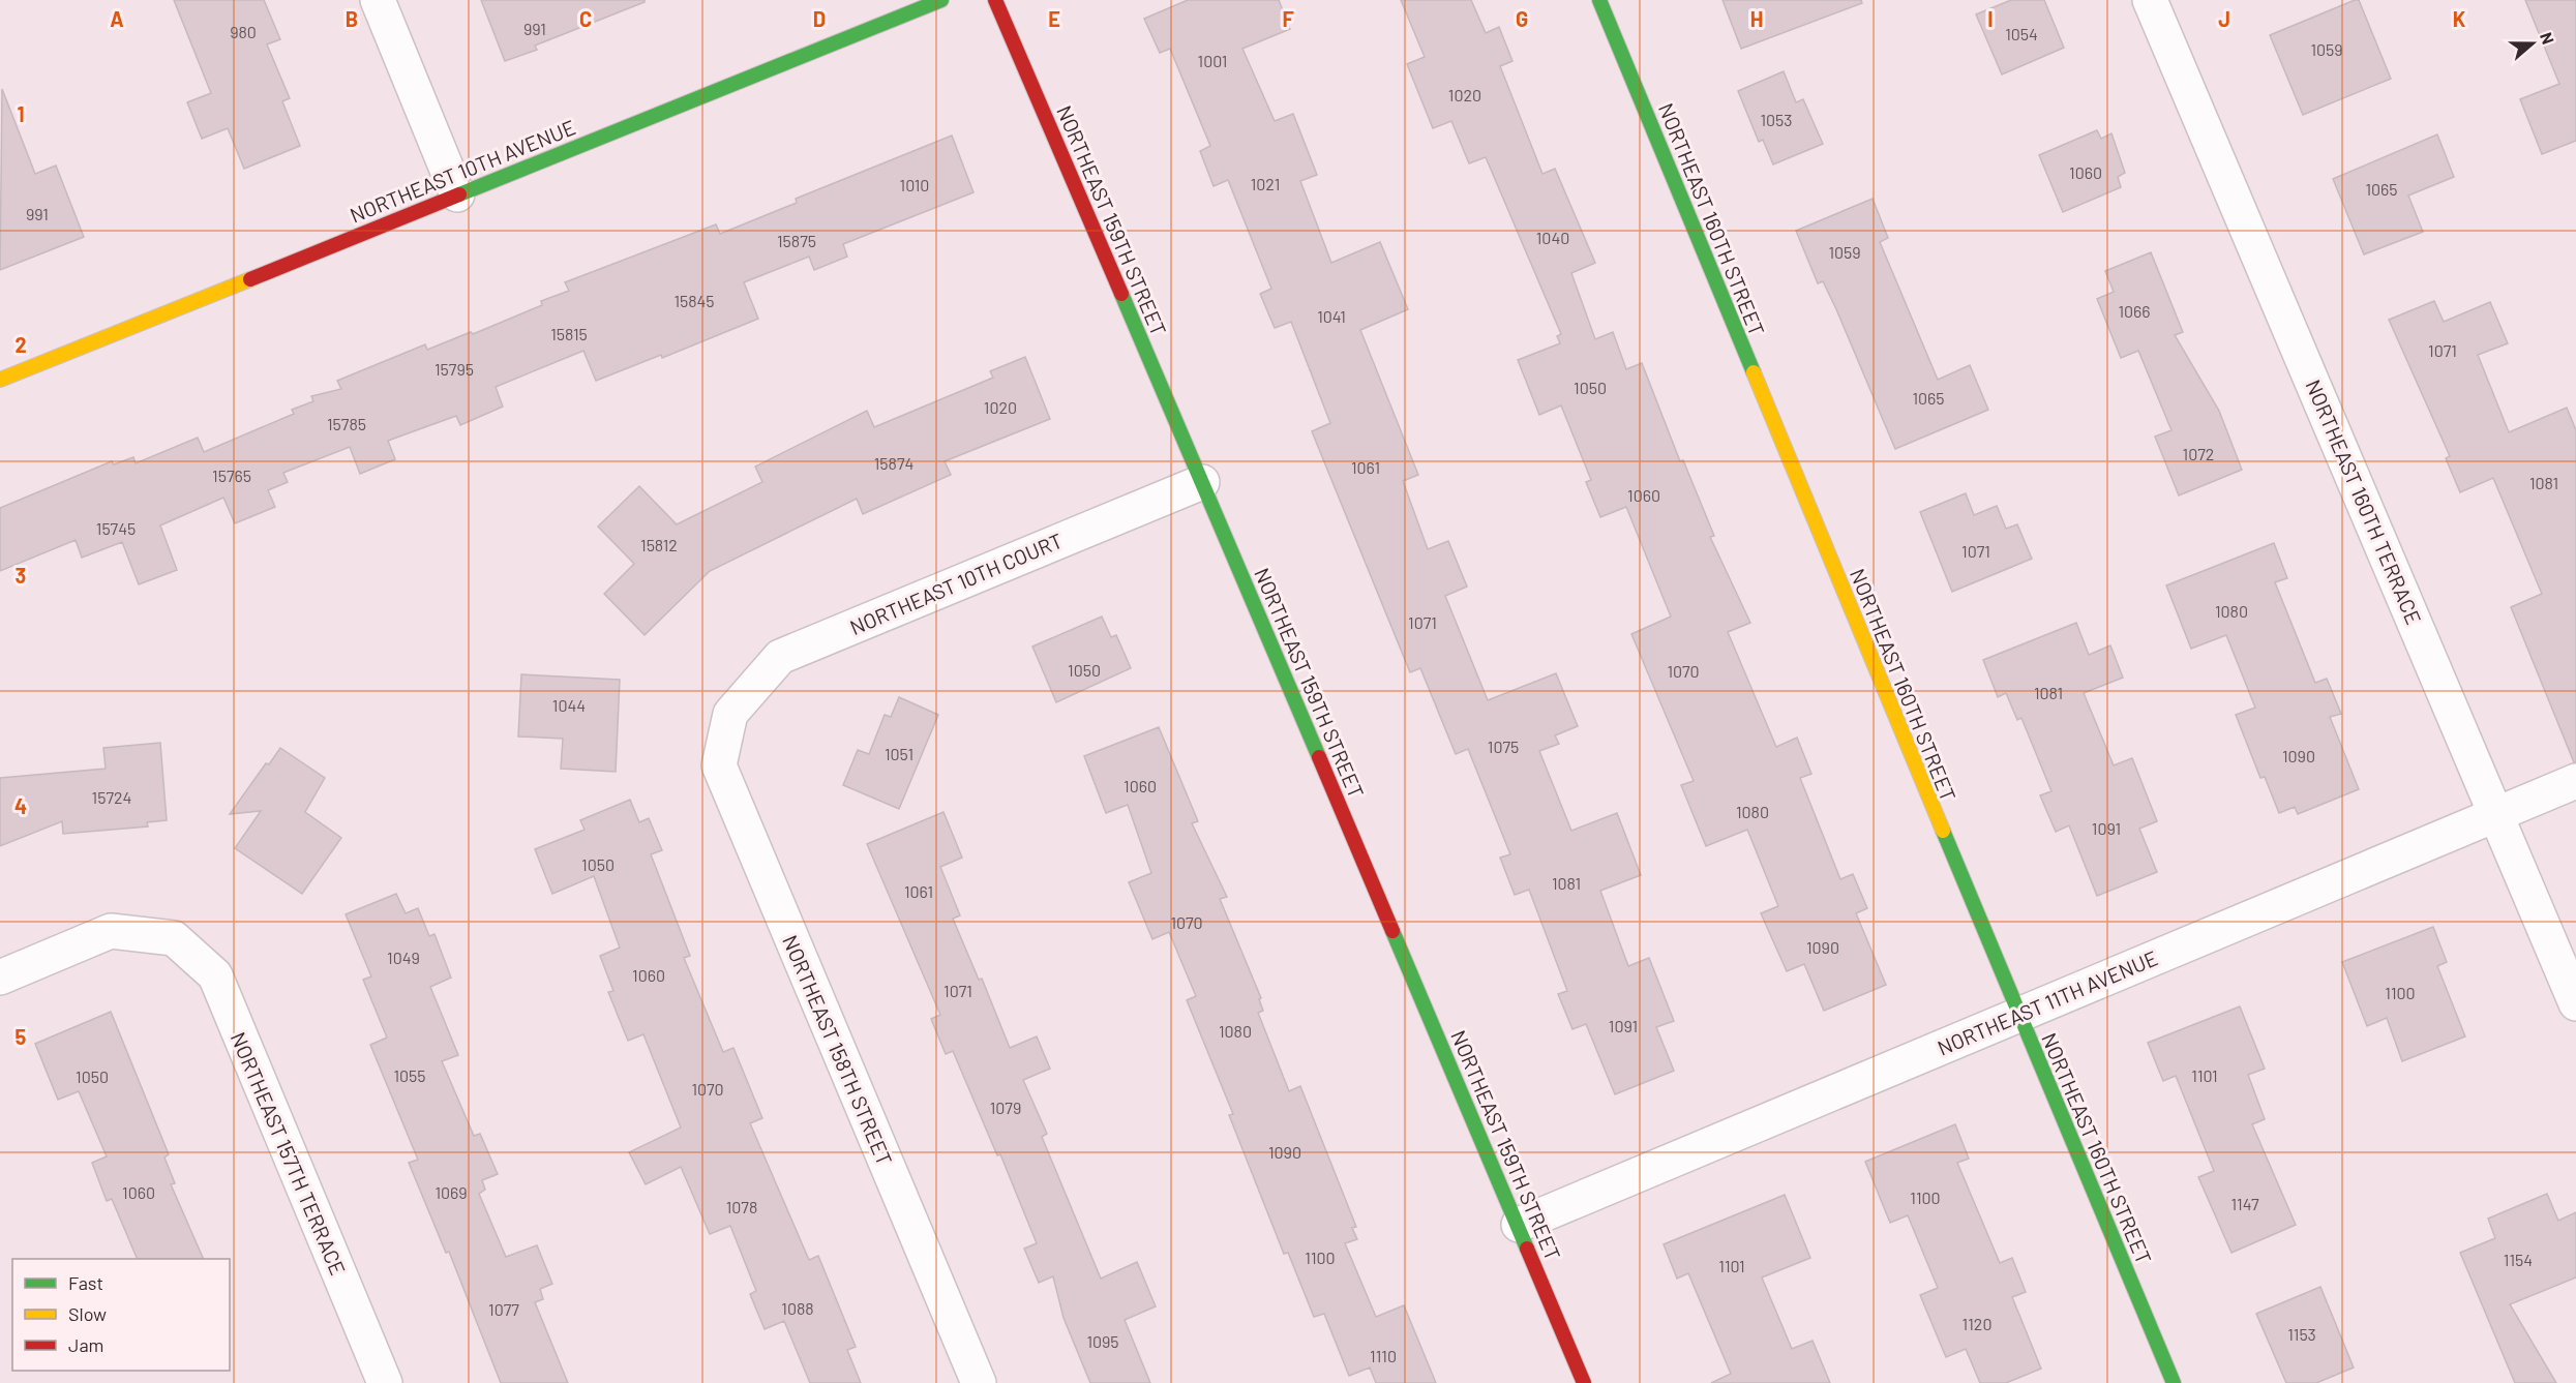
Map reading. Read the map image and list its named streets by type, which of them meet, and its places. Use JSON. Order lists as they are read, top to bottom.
{
  "streets": {
    "street": [
      "NORTHEAST 10TH AVENUE",
      "NORTHEAST 160TH STREET",
      "NORTHEAST 159TH STREET",
      "NORTHEAST 160TH TERRACE",
      "NORTHEAST 10TH COURT",
      "NORTHEAST 11TH AVENUE",
      "NORTHEAST 158TH STREET",
      "NORTHEAST 157TH TERRACE"
    ]
  },
  "crossings": [
    ["NORTHEAST 160TH STREET", "NORTHEAST 11TH AVENUE"],
    ["NORTHEAST 159TH STREET", "NORTHEAST 10TH COURT"],
    ["NORTHEAST 159TH STREET", "NORTHEAST 11TH AVENUE"],
    ["NORTHEAST 160TH TERRACE", "NORTHEAST 11TH AVENUE"],
    ["NORTHEAST 10TH COURT", "NORTHEAST 158TH STREET"]
  ],
  "house_numbers": [
    "991",
    "980",
    "1054",
    "1059",
    "1001",
    "1020",
    "1053",
    "1060",
    "1021",
    "1010",
    "1065",
    "991",
    "1040",
    "15875",
    "1059",
    "15845",
    "1066",
    "1041",
    "15815",
    "1071",
    "15795",
    "1050",
    "1065",
    "1020",
    "15785",
    "1072",
    "15874",
    "1061",
    "15765",
    "1081",
    "1060",
    "15745",
    "15812",
    "1071",
    "1080",
    "1071",
    "1050",
    "1070",
    "1081",
    "1044",
    "1075",
    "1051",
    "1090",
    "1060",
    "15724",
    "1080",
    "1091",
    "1050",
    "1081",
    "1061",
    "1070",
    "1090",
    "1049",
    "1060",
    "1071",
    "1100",
    "1091",
    "1080",
    "1055",
    "1101",
    "1050",
    "1070",
    "1079",
    "1090",
    "1060",
    "1069",
    "1100",
    "1147",
    "1078",
    "1100",
    "1154",
    "1101",
    "1088",
    "1077",
    "1120",
    "1153",
    "1095",
    "1110"
  ],
  "legend": ["Fast", "Slow", "Jam"],
  "north": "right",
  "grid": {
    "columns": [
      "A",
      "B",
      "C",
      "D",
      "E",
      "F",
      "G",
      "H",
      "I",
      "J",
      "K"
    ],
    "rows": [
      "1",
      "2",
      "3",
      "4",
      "5"
    ]
  }
}
